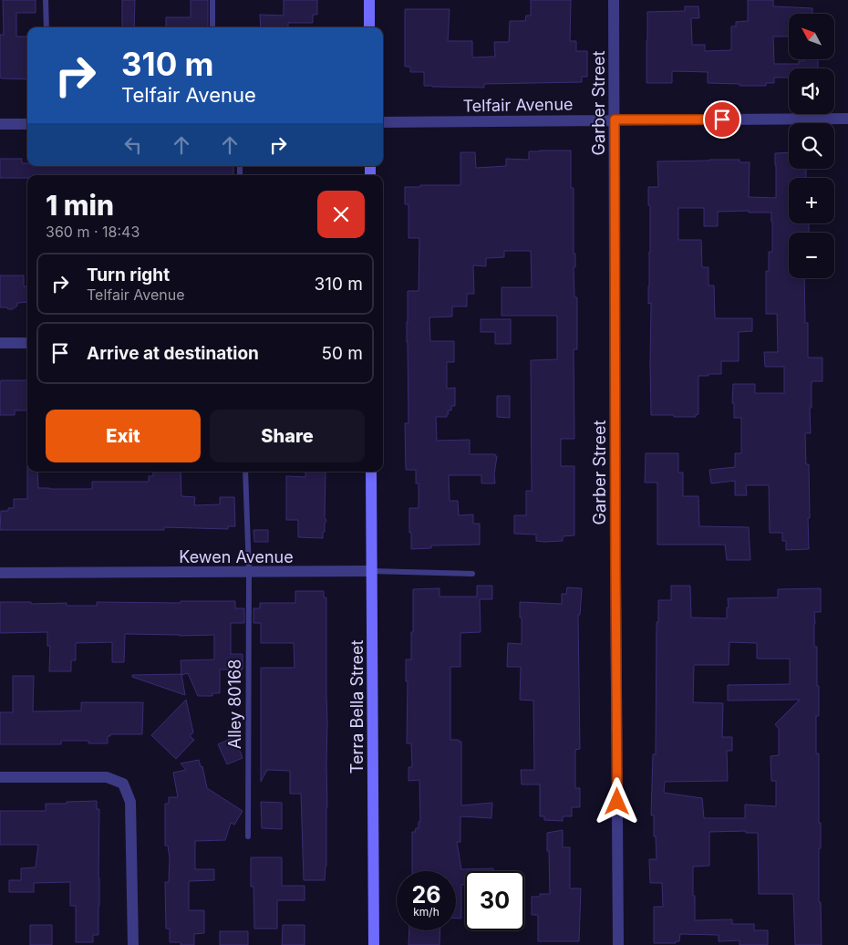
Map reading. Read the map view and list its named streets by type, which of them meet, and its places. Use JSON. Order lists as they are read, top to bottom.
{
  "streets": {
    "main road": ["Terra Bella Street"],
    "street": ["Garber Street", "Telfair Avenue", "Kewen Avenue"],
    "lane": ["Alley 80168"]
  },
  "crossings": [
    ["Garber Street", "Telfair Avenue"],
    ["Kewen Avenue", "Alley 80168"],
    ["Kewen Avenue", "Terra Bella Street"]
  ],
  "north": "top left",
  "page": {
    "map_buttons": ["+", "−"],
    "turn": ["310 m", "Telfair Avenue"],
    "heading": ["1 min", "360 m · 18:43"],
    "list": [
      {
        "name": "Turn right",
        "note": "Telfair Avenue",
        "value": "310 m"
      },
      {
        "name": "Arrive at destination",
        "value": "50 m"
      }
    ],
    "buttons": ["Exit", "Share"],
    "speed": "26 km/h",
    "limit": "30"
  }
}
